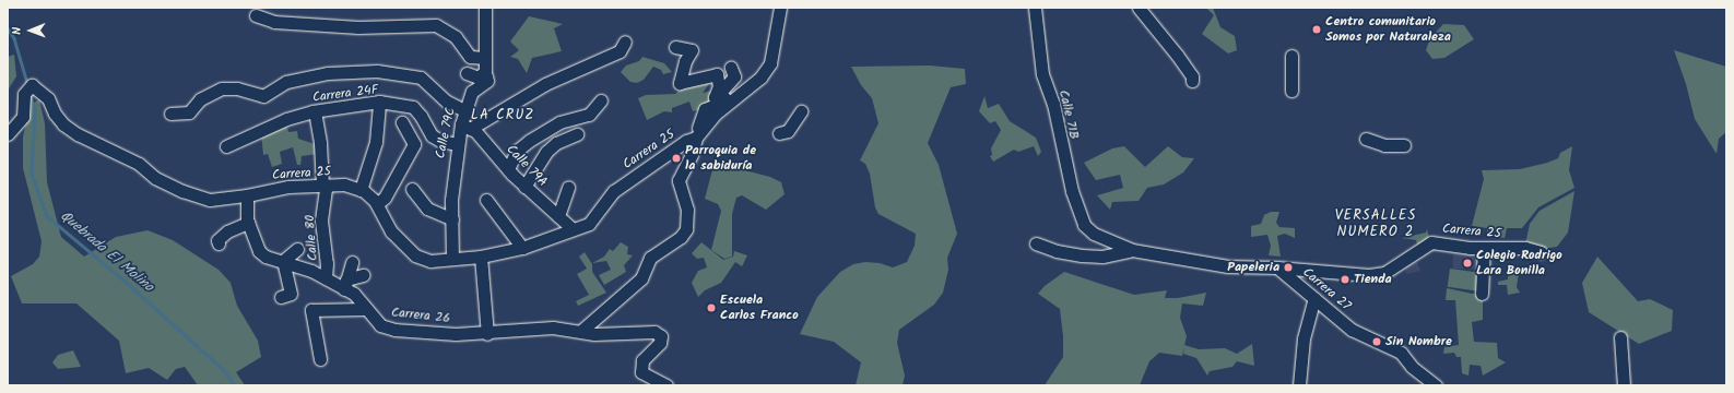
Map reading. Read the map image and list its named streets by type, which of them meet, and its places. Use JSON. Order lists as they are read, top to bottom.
{
  "streets": {
    "street": [
      "Carrera 24F",
      "Calle 71B",
      "Calle 79C",
      "Carrera 25",
      "Calle 79A",
      "Calle 80",
      "Carrera 27",
      "Carrera 26"
    ]
  },
  "crossings": [
    ["Carrera 24F", "Calle 79C"],
    ["Carrera 24F", "Calle 80"],
    ["Calle 79C", "Carrera 25"],
    ["Calle 79C", "Calle 79A"],
    ["Carrera 25", "Calle 79A"],
    ["Carrera 25", "Calle 80"],
    ["Carrera 25", "Carrera 27"],
    ["Carrera 25", "Carrera 26"],
    ["Calle 80", "Carrera 26"]
  ],
  "districts": ["LA CRUZ", "VERSALLES NUMERO 2"],
  "water": ["Quebrada El Molino"],
  "places": [
    "Centro comunitario Somos por Naturaleza",
    "Parroquia de la sabiduría",
    "Colegio Rodrigo Lara Bonilla",
    "Papeleria",
    "Tienda",
    "Escuela Carlos Franco",
    "Sin Nombre"
  ],
  "north": "left"
}
